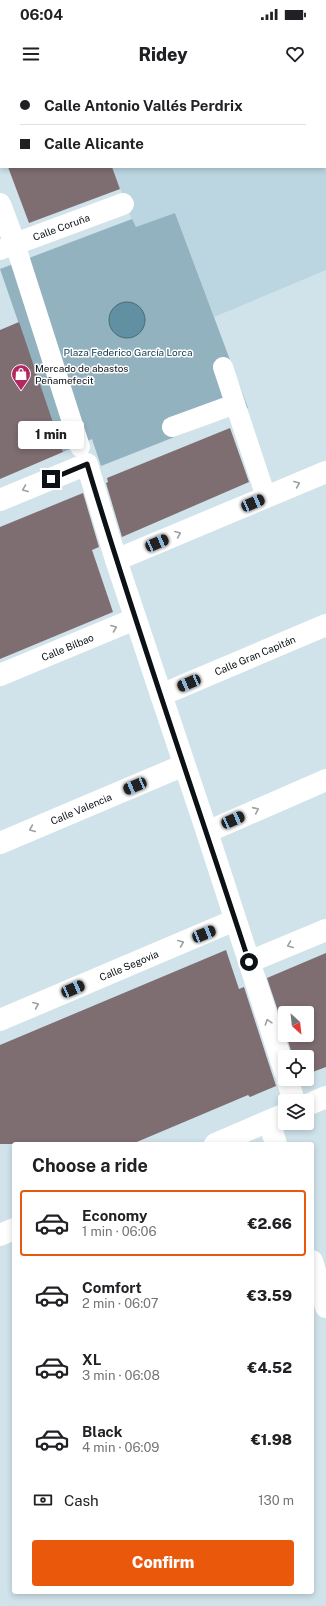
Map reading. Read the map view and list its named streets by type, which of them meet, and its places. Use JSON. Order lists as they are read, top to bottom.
{
  "streets": {
    "street": [
      "Calle Coruña",
      "Calle Bilbao",
      "Calle Gran Capitán",
      "Calle Valencia",
      "Calle Segovia"
    ]
  },
  "one_way": ["Calle Valencia", "Calle Segovia"],
  "parks": ["Plaza Federico García Lorca"],
  "places": {
    "shop": ["Mercado de abastos Peñamefecit"]
  },
  "north": "bottom right",
  "page": {
    "status": "06:04",
    "header": "Ridey",
    "banner": ["Calle Antonio Vallés Perdrix", "Calle Alicante"],
    "bubble": "1 min",
    "heading": "Choose a ride",
    "list": [
      {
        "name": "Economy",
        "note": "1 min · 06:06",
        "value": "€2.66"
      },
      {
        "name": "Comfort",
        "note": "2 min · 06:07",
        "value": "€3.59"
      },
      {
        "name": "XL",
        "note": "3 min · 06:08",
        "value": "€4.52"
      },
      {
        "name": "Black",
        "note": "4 min · 06:09",
        "value": "€1.98"
      }
    ],
    "pay": ["Cash", "130 m"],
    "buttons": "Confirm"
  }
}
